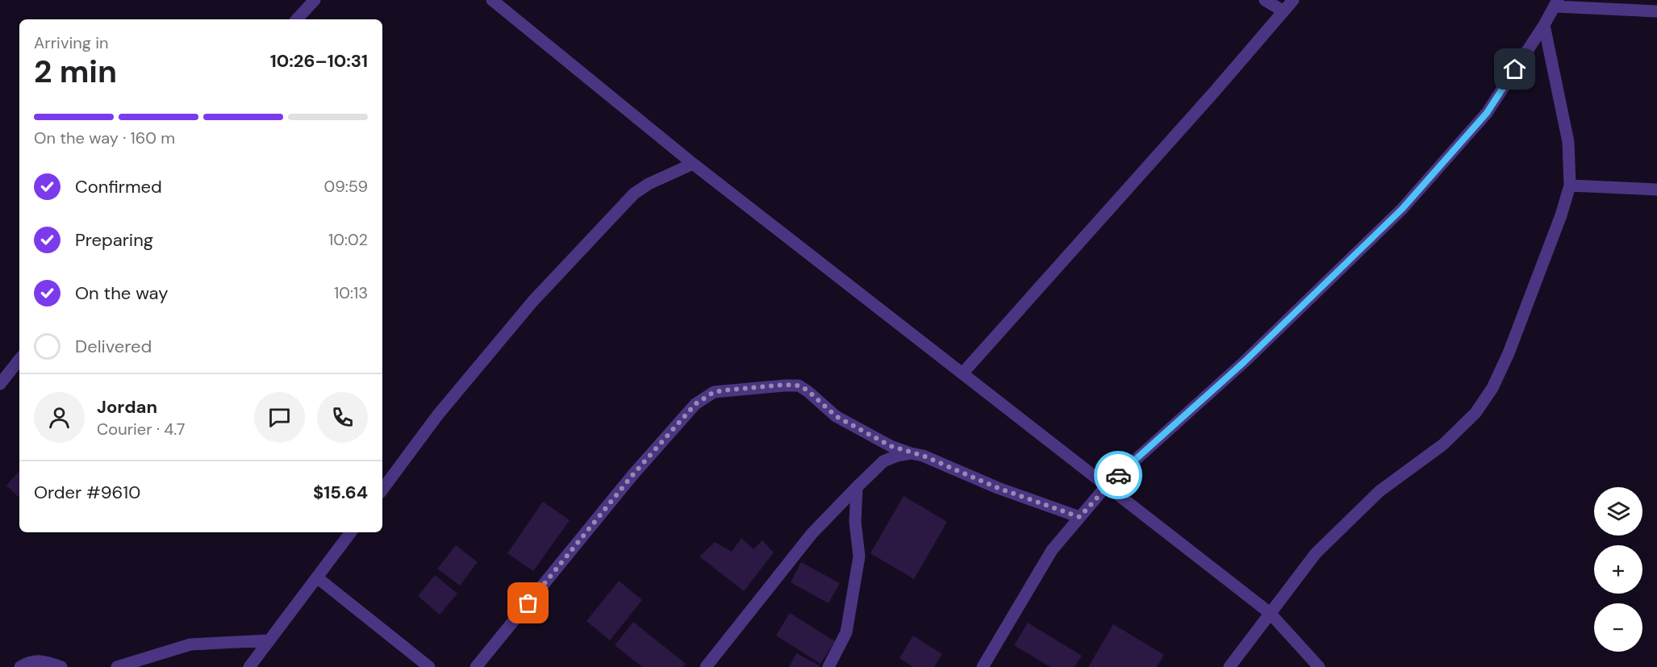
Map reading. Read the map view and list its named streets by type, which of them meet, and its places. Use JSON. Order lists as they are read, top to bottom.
{
  "page": {
    "heading": ["2 min", "Arriving in", "10:26–10:31"],
    "panel": [
      "Jordan",
      "Courier · 4.7",
      "Order #9610",
      "$15.64"
    ],
    "bar": "On the way · 160 m",
    "list": [
      ["Confirmed", "09:59"],
      ["Preparing", "10:02"],
      ["On the way", "10:13"],
      "Delivered"
    ],
    "map_buttons": ["+", "−"]
  }
}
